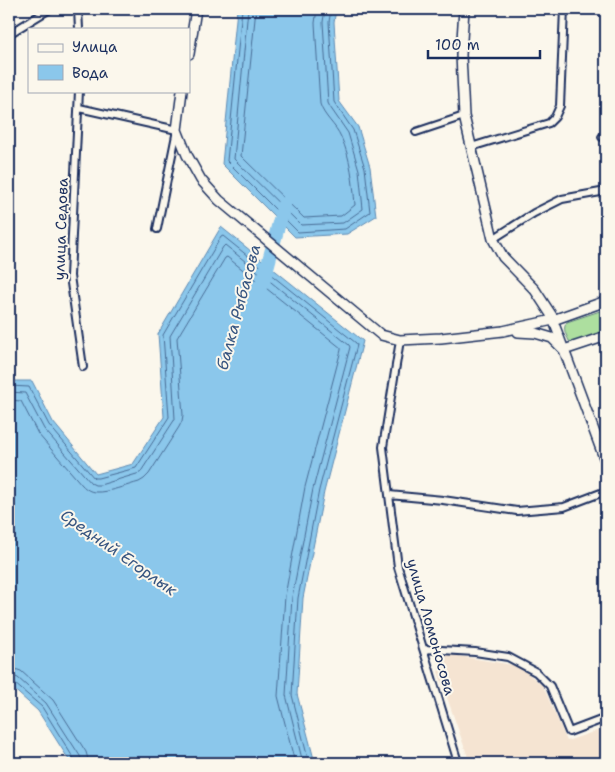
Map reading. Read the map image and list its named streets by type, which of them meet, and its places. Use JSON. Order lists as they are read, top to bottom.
{
  "streets": {
    "street": ["улица Седова", "улица Ломоносова"]
  },
  "water": ["балка Рыбасова", "Средний Егорлык"],
  "legend": ["Улица", "Вода"],
  "scale_bar": "100 m"
}
